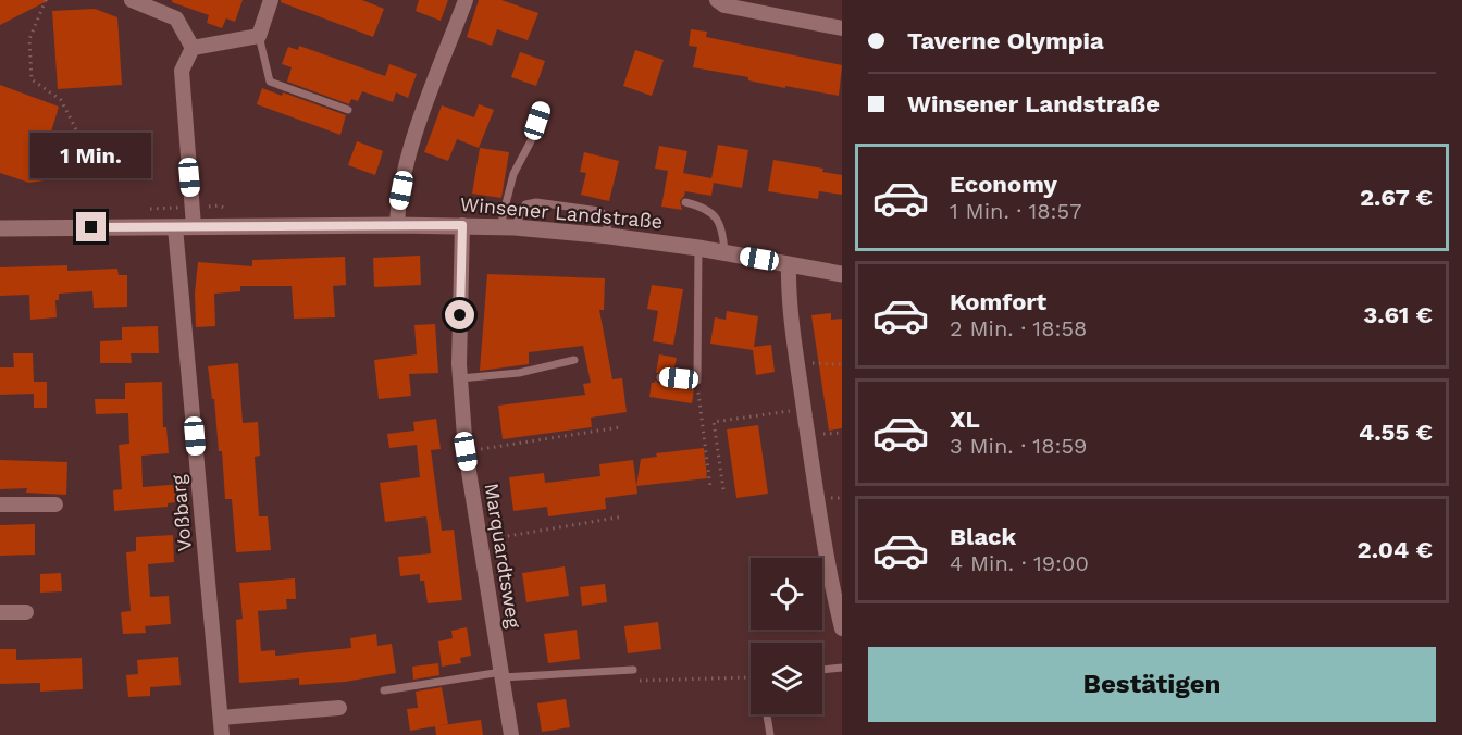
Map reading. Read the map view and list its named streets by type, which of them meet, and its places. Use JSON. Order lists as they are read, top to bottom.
{
  "streets": {
    "street": ["Winsener Landstraße", "Voßbarg", "Marquardtsweg"]
  },
  "crossings": [
    ["Winsener Landstraße", "Voßbarg"],
    ["Winsener Landstraße", "Marquardtsweg"]
  ],
  "page": {
    "banner": ["Taverne Olympia", "Winsener Landstraße"],
    "bubble": "1 Min.",
    "list": [
      {
        "name": "Economy",
        "note": "1 Min. · 18:57",
        "value": "2.67 €"
      },
      {
        "name": "Komfort",
        "note": "2 Min. · 18:58",
        "value": "3.61 €"
      },
      {
        "name": "XL",
        "note": "3 Min. · 18:59",
        "value": "4.55 €"
      },
      {
        "name": "Black",
        "note": "4 Min. · 19:00",
        "value": "2.04 €"
      }
    ],
    "buttons": "Bestätigen"
  }
}
